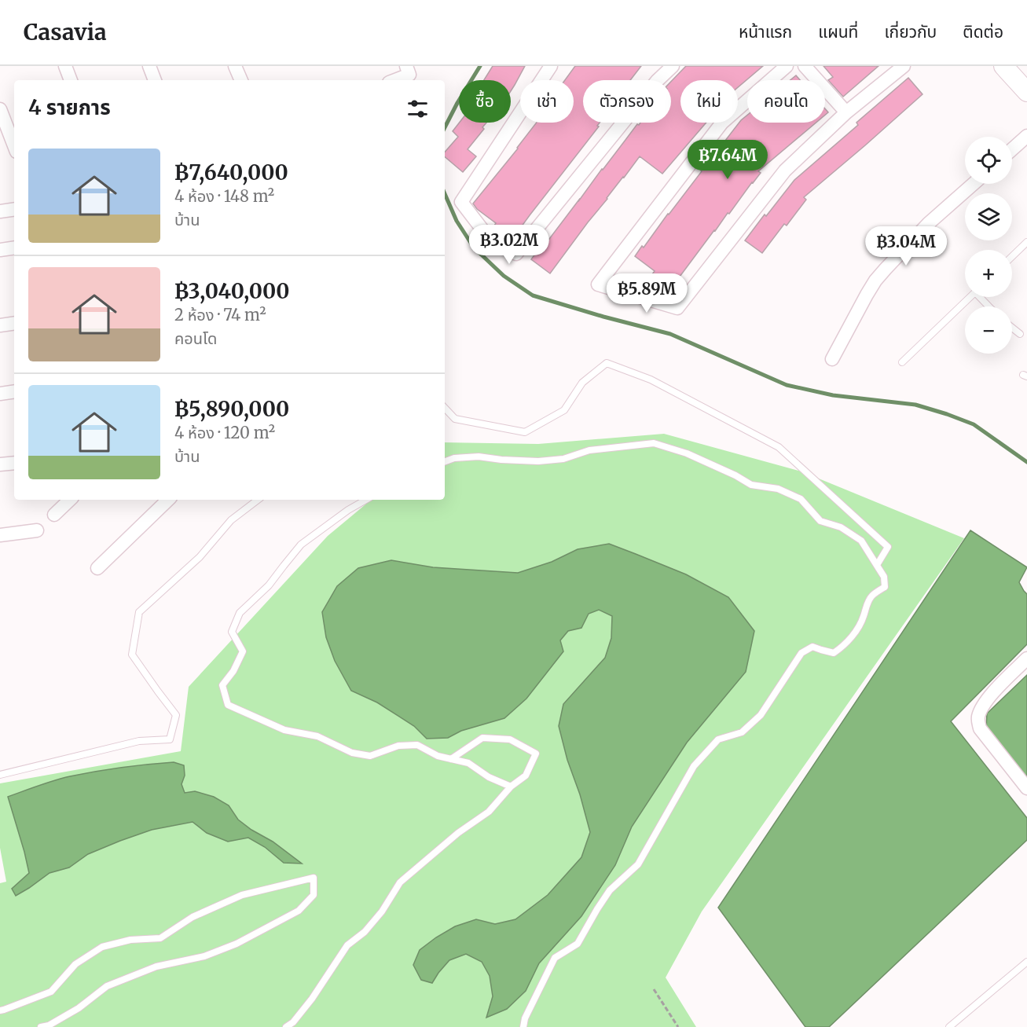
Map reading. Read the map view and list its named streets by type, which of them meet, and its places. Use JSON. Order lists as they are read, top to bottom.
{
  "page": {
    "header": "Casavia",
    "nav": [
      "หน้าแรก",
      "แผนที่",
      "เกี่ยวกับ",
      "ติดต่อ"
    ],
    "chip": [
      "ซื้อ",
      "เช่า",
      "ตัวกรอง",
      "ใหม่",
      "คอนโด"
    ],
    "heading": "4 รายการ",
    "map_buttons": ["+", "−"],
    "list": [
      {
        "name": "฿7,640,000",
        "note": "4 ห้อง · 148 m² · บ้าน"
      },
      {
        "name": "฿3,040,000",
        "note": "2 ห้อง · 74 m² · คอนโด"
      },
      {
        "name": "฿5,890,000",
        "note": "4 ห้อง · 120 m² · บ้าน"
      }
    ],
    "price": [
      "฿7.64M",
      "฿3.02M",
      "฿3.04M",
      "฿5.89M"
    ]
  }
}
